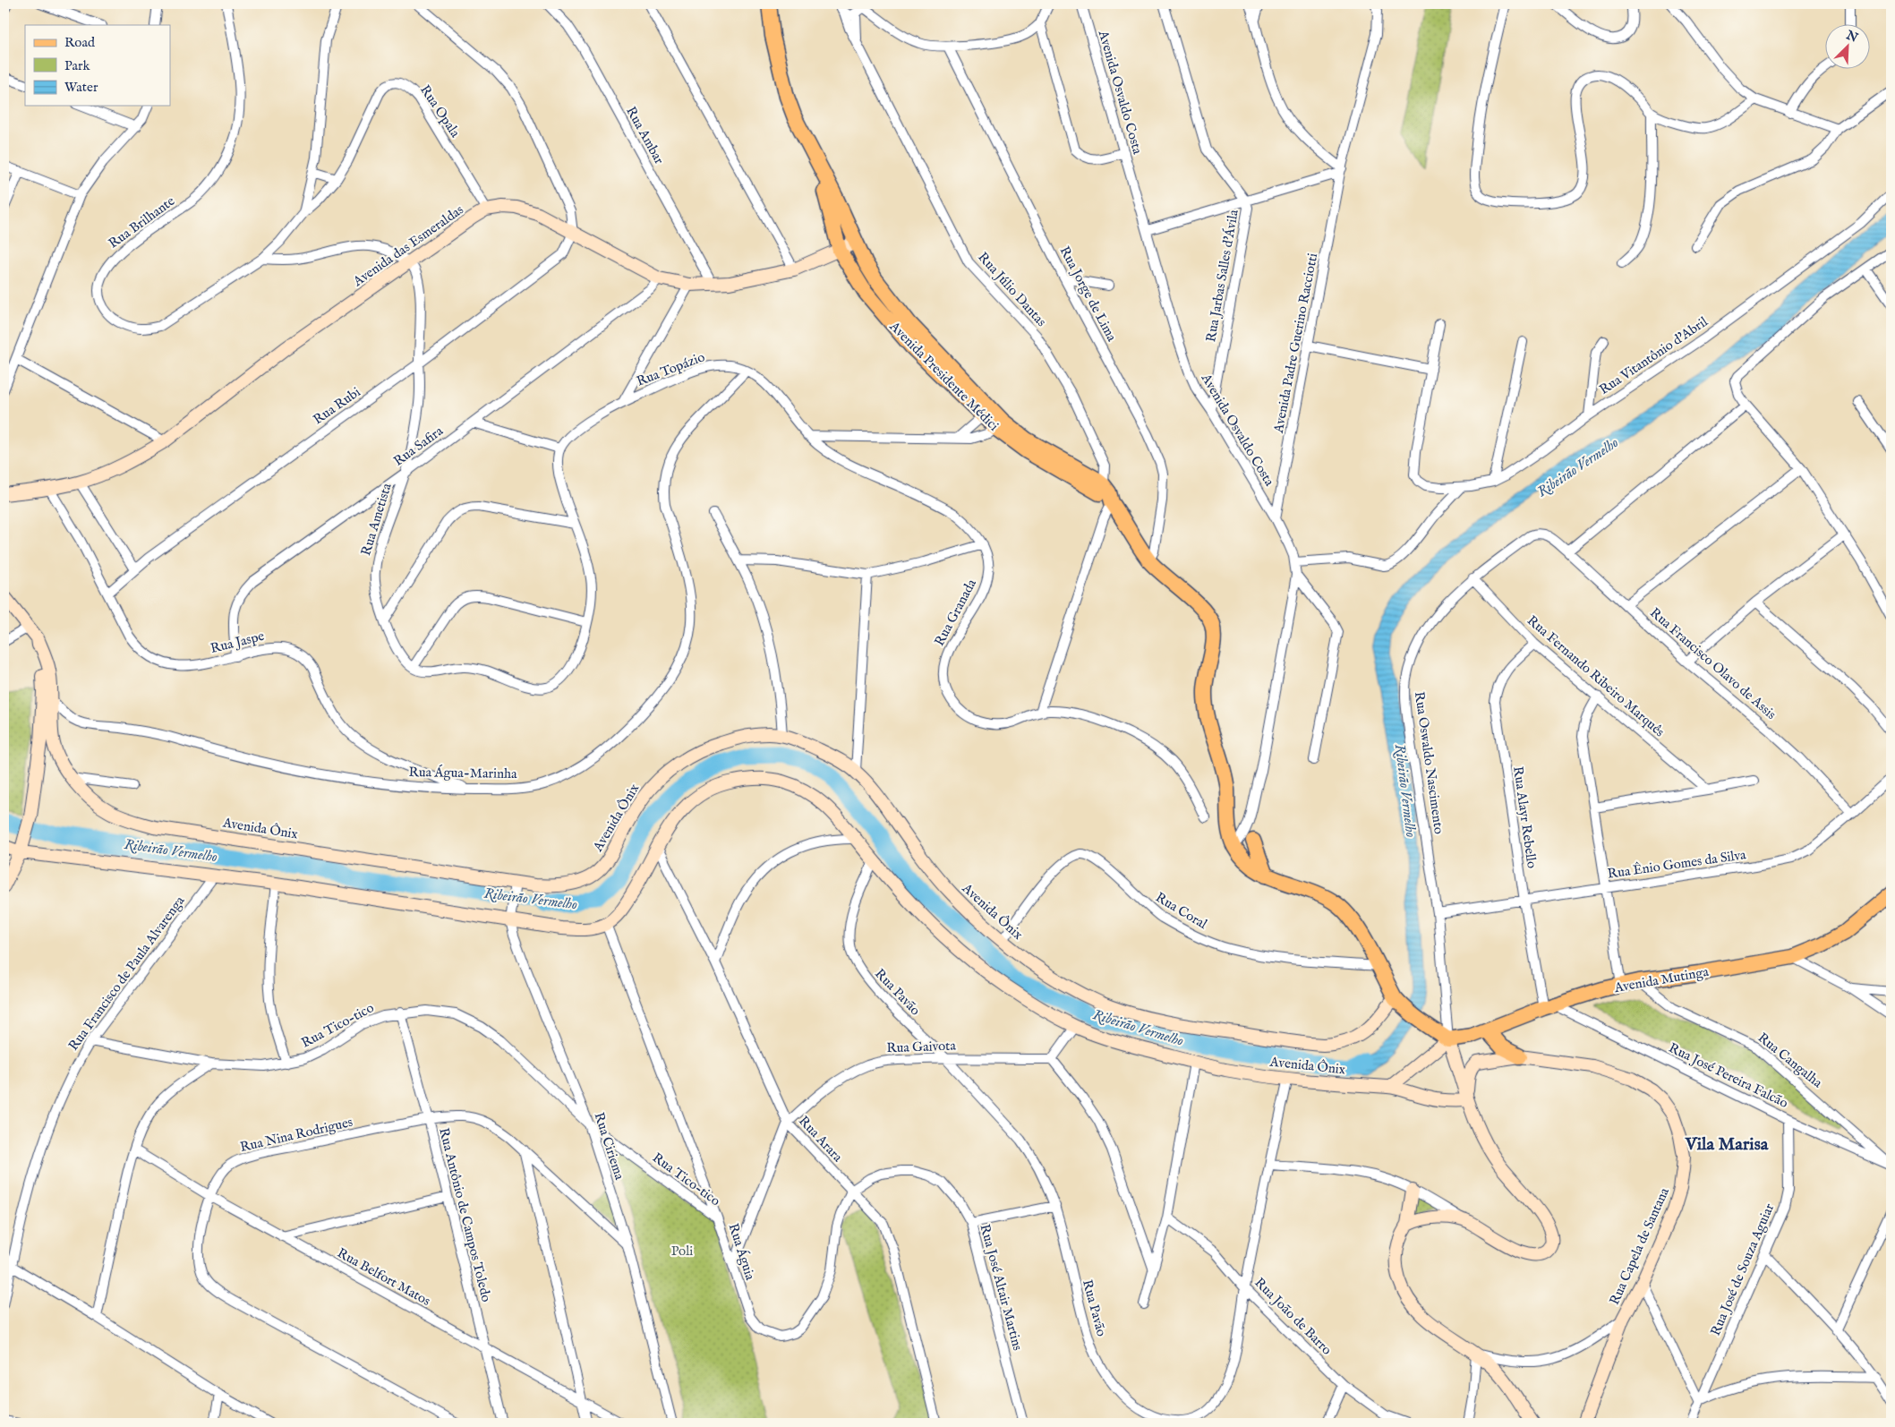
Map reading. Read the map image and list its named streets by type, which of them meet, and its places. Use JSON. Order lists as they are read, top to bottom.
{
  "streets": {
    "main road": [
      "Avenida das Esmeraldas",
      "Avenida Presidente Médici",
      "Avenida Ônix",
      "Avenida Mutinga",
      "Rua Capela de Santana"
    ],
    "street": [
      "Avenida Osvaldo Costa",
      "Rua Opala",
      "Rua Ambar",
      "Rua Brilhante",
      "Rua Jarbas Salles d'Ávila",
      "Rua Júlio Dantas",
      "Rua Jorge de Lima",
      "Avenida Padre Guerino Racciotti",
      "Rua Vitantônio d'Abril",
      "Rua Topázio",
      "Rua Rubi",
      "Rua Safira",
      "Rua Ametista",
      "Rua Granada",
      "Rua Jaspe",
      "Rua Francisco Olavo de Assis",
      "Rua Fernando Ribeiro Marquês",
      "Rua Oswaldo Nascimento",
      "Rua Água-Marinha",
      "Rua Alayr Rebello",
      "Rua Ênio Gomes da Silva",
      "Rua Coral",
      "Rua Francisco de Paula Alvarenga",
      "Rua Pavão",
      "Rua Tico-tico",
      "Rua Gaivota",
      "Rua Cangalha",
      "Rua José Pereira Falcão",
      "Rua Nina Rodrigues",
      "Rua Arara",
      "Rua Ciriema",
      "Rua Antônio de Campos Toledo",
      "Rua Águia",
      "Rua José de Souza Aguiar",
      "Rua Belfort Matos",
      "Rua José Altair Martins",
      "Rua João de Barro"
    ]
  },
  "crossings": [
    ["Avenida Osvaldo Costa", "Rua Jarbas Salles d'Ávila"],
    ["Avenida Osvaldo Costa", "Avenida Padre Guerino Racciotti"],
    ["Avenida Osvaldo Costa", "Avenida Presidente Médici"],
    ["Rua Opala", "Rua Brilhante"],
    ["Rua Opala", "Avenida das Esmeraldas"],
    ["Rua Ambar", "Avenida das Esmeraldas"],
    ["Avenida das Esmeraldas", "Avenida Presidente Médici"],
    ["Avenida das Esmeraldas", "Rua Rubi"],
    ["Avenida das Esmeraldas", "Rua Safira"],
    ["Avenida das Esmeraldas", "Rua Ametista"],
    ["Avenida das Esmeraldas", "Rua Jaspe"],
    ["Rua Júlio Dantas", "Avenida Presidente Médici"],
    ["Rua Jorge de Lima", "Avenida Presidente Médici"],
    ["Rua Topázio", "Rua Granada"],
    ["Rua Topázio", "Rua Água-Marinha"],
    ["Avenida Presidente Médici", "Avenida Ônix"],
    ["Avenida Presidente Médici", "Rua Coral"],
    ["Rua Rubi", "Rua Ametista"],
    ["Rua Rubi", "Rua Jaspe"],
    ["Rua Safira", "Rua Ametista"],
    ["Rua Safira", "Rua Jaspe"],
    ["Rua Jaspe", "Rua Água-Marinha"],
    ["Rua Francisco Olavo de Assis", "Rua Oswaldo Nascimento"],
    ["Rua Francisco Olavo de Assis", "Rua Ênio Gomes da Silva"],
    ["Rua Fernando Ribeiro Marquês", "Rua Oswaldo Nascimento"],
    ["Rua Fernando Ribeiro Marquês", "Rua Alayr Rebello"],
    ["Rua Oswaldo Nascimento", "Rua Ênio Gomes da Silva"],
    ["Rua Oswaldo Nascimento", "Avenida Mutinga"],
    ["Rua Água-Marinha", "Avenida Ônix"],
    ["Avenida Ônix", "Rua Coral"],
    ["Avenida Ônix", "Rua Pavão"],
    ["Avenida Ônix", "Rua Arara"],
    ["Avenida Ônix", "Rua Ciriema"],
    ["Avenida Ônix", "Rua Capela de Santana"],
    ["Avenida Ônix", "Rua Águia"],
    ["Rua Alayr Rebello", "Rua Ênio Gomes da Silva"],
    ["Rua Alayr Rebello", "Avenida Mutinga"],
    ["Rua Alayr Rebello", "Rua José Pereira Falcão"],
    ["Rua Francisco de Paula Alvarenga", "Rua Tico-tico"],
    ["Avenida Mutinga", "Rua Cangalha"],
    ["Avenida Mutinga", "Rua José Pereira Falcão"],
    ["Rua Pavão", "Rua Gaivota"],
    ["Rua Pavão", "Rua João de Barro"],
    ["Rua Tico-tico", "Rua Ciriema"],
    ["Rua Tico-tico", "Rua Antônio de Campos Toledo"],
    ["Rua Tico-tico", "Rua Águia"],
    ["Rua Gaivota", "Rua Arara"],
    ["Rua Gaivota", "Rua Águia"],
    ["Rua Cangalha", "Rua José Pereira Falcão"],
    ["Rua José Pereira Falcão", "Rua José de Souza Aguiar"],
    ["Rua Nina Rodrigues", "Rua Ciriema"],
    ["Rua Nina Rodrigues", "Rua Antônio de Campos Toledo"],
    ["Rua Nina Rodrigues", "Rua Belfort Matos"],
    ["Rua Arara", "Rua Águia"],
    ["Rua Arara", "Rua José Altair Martins"],
    ["Rua Antônio de Campos Toledo", "Rua Belfort Matos"],
    ["Rua Águia", "Rua José Altair Martins"]
  ],
  "districts": ["Vila Marisa"],
  "water": ["Ribeirão Vermelho"],
  "parks": ["Poli"],
  "legend": ["Road", "Park", "Water"],
  "north": "top right"
}
